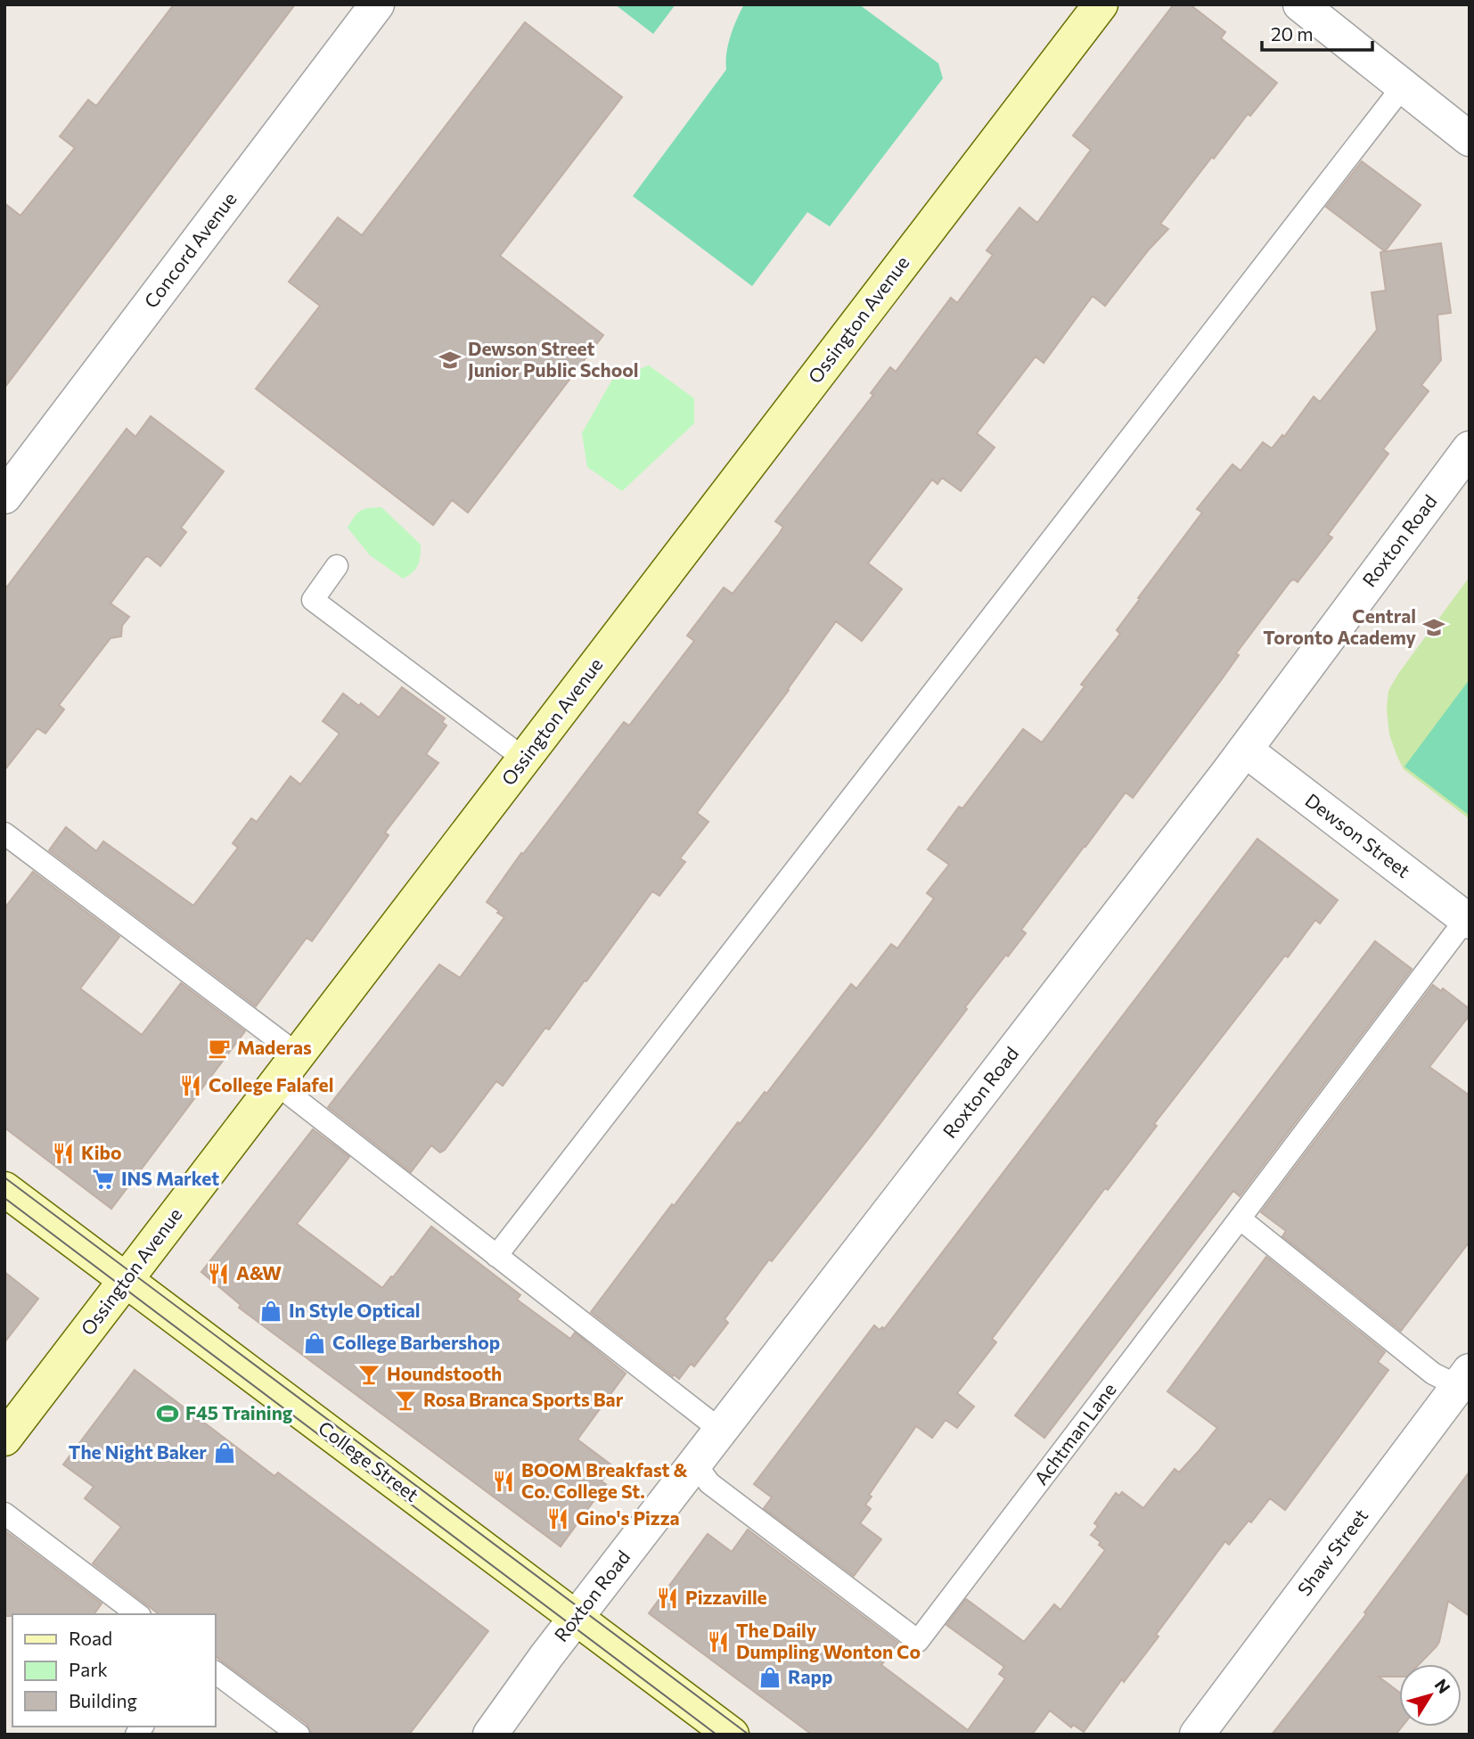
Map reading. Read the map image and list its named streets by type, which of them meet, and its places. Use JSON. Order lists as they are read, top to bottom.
{
  "streets": {
    "street": [
      "Concord Avenue",
      "Ossington Avenue",
      "Roxton Road",
      "Dewson Street",
      "College Street",
      "Shaw Street"
    ],
    "lane": ["Achtman Lane"]
  },
  "crossings": [
    ["Ossington Avenue", "College Street"],
    ["Roxton Road", "Dewson Street"],
    ["Roxton Road", "Achtman Lane"],
    ["Roxton Road", "College Street"]
  ],
  "places": {
    "school or university": ["Dewson Street Junior Public School", "Central Toronto Academy"],
    "cafe": ["Maderas"],
    "restaurant": [
      "College Falafel",
      "Kibo",
      "A&W",
      "BOOM Breakfast & Co. College St.",
      "Gino's Pizza",
      "Pizzaville",
      "The Daily Dumpling Wonton Co"
    ],
    "supermarket": ["INS Market"],
    "shop": [
      "In Style Optical",
      "College Barbershop",
      "The Night Baker",
      "Rapp"
    ],
    "bar": ["Houndstooth", "Rosa Branca Sports Bar"],
    "sports": ["F45 Training"]
  },
  "legend": ["Road", "Park", "Building"],
  "scale_bar": "20 m",
  "north": "top right"
}
